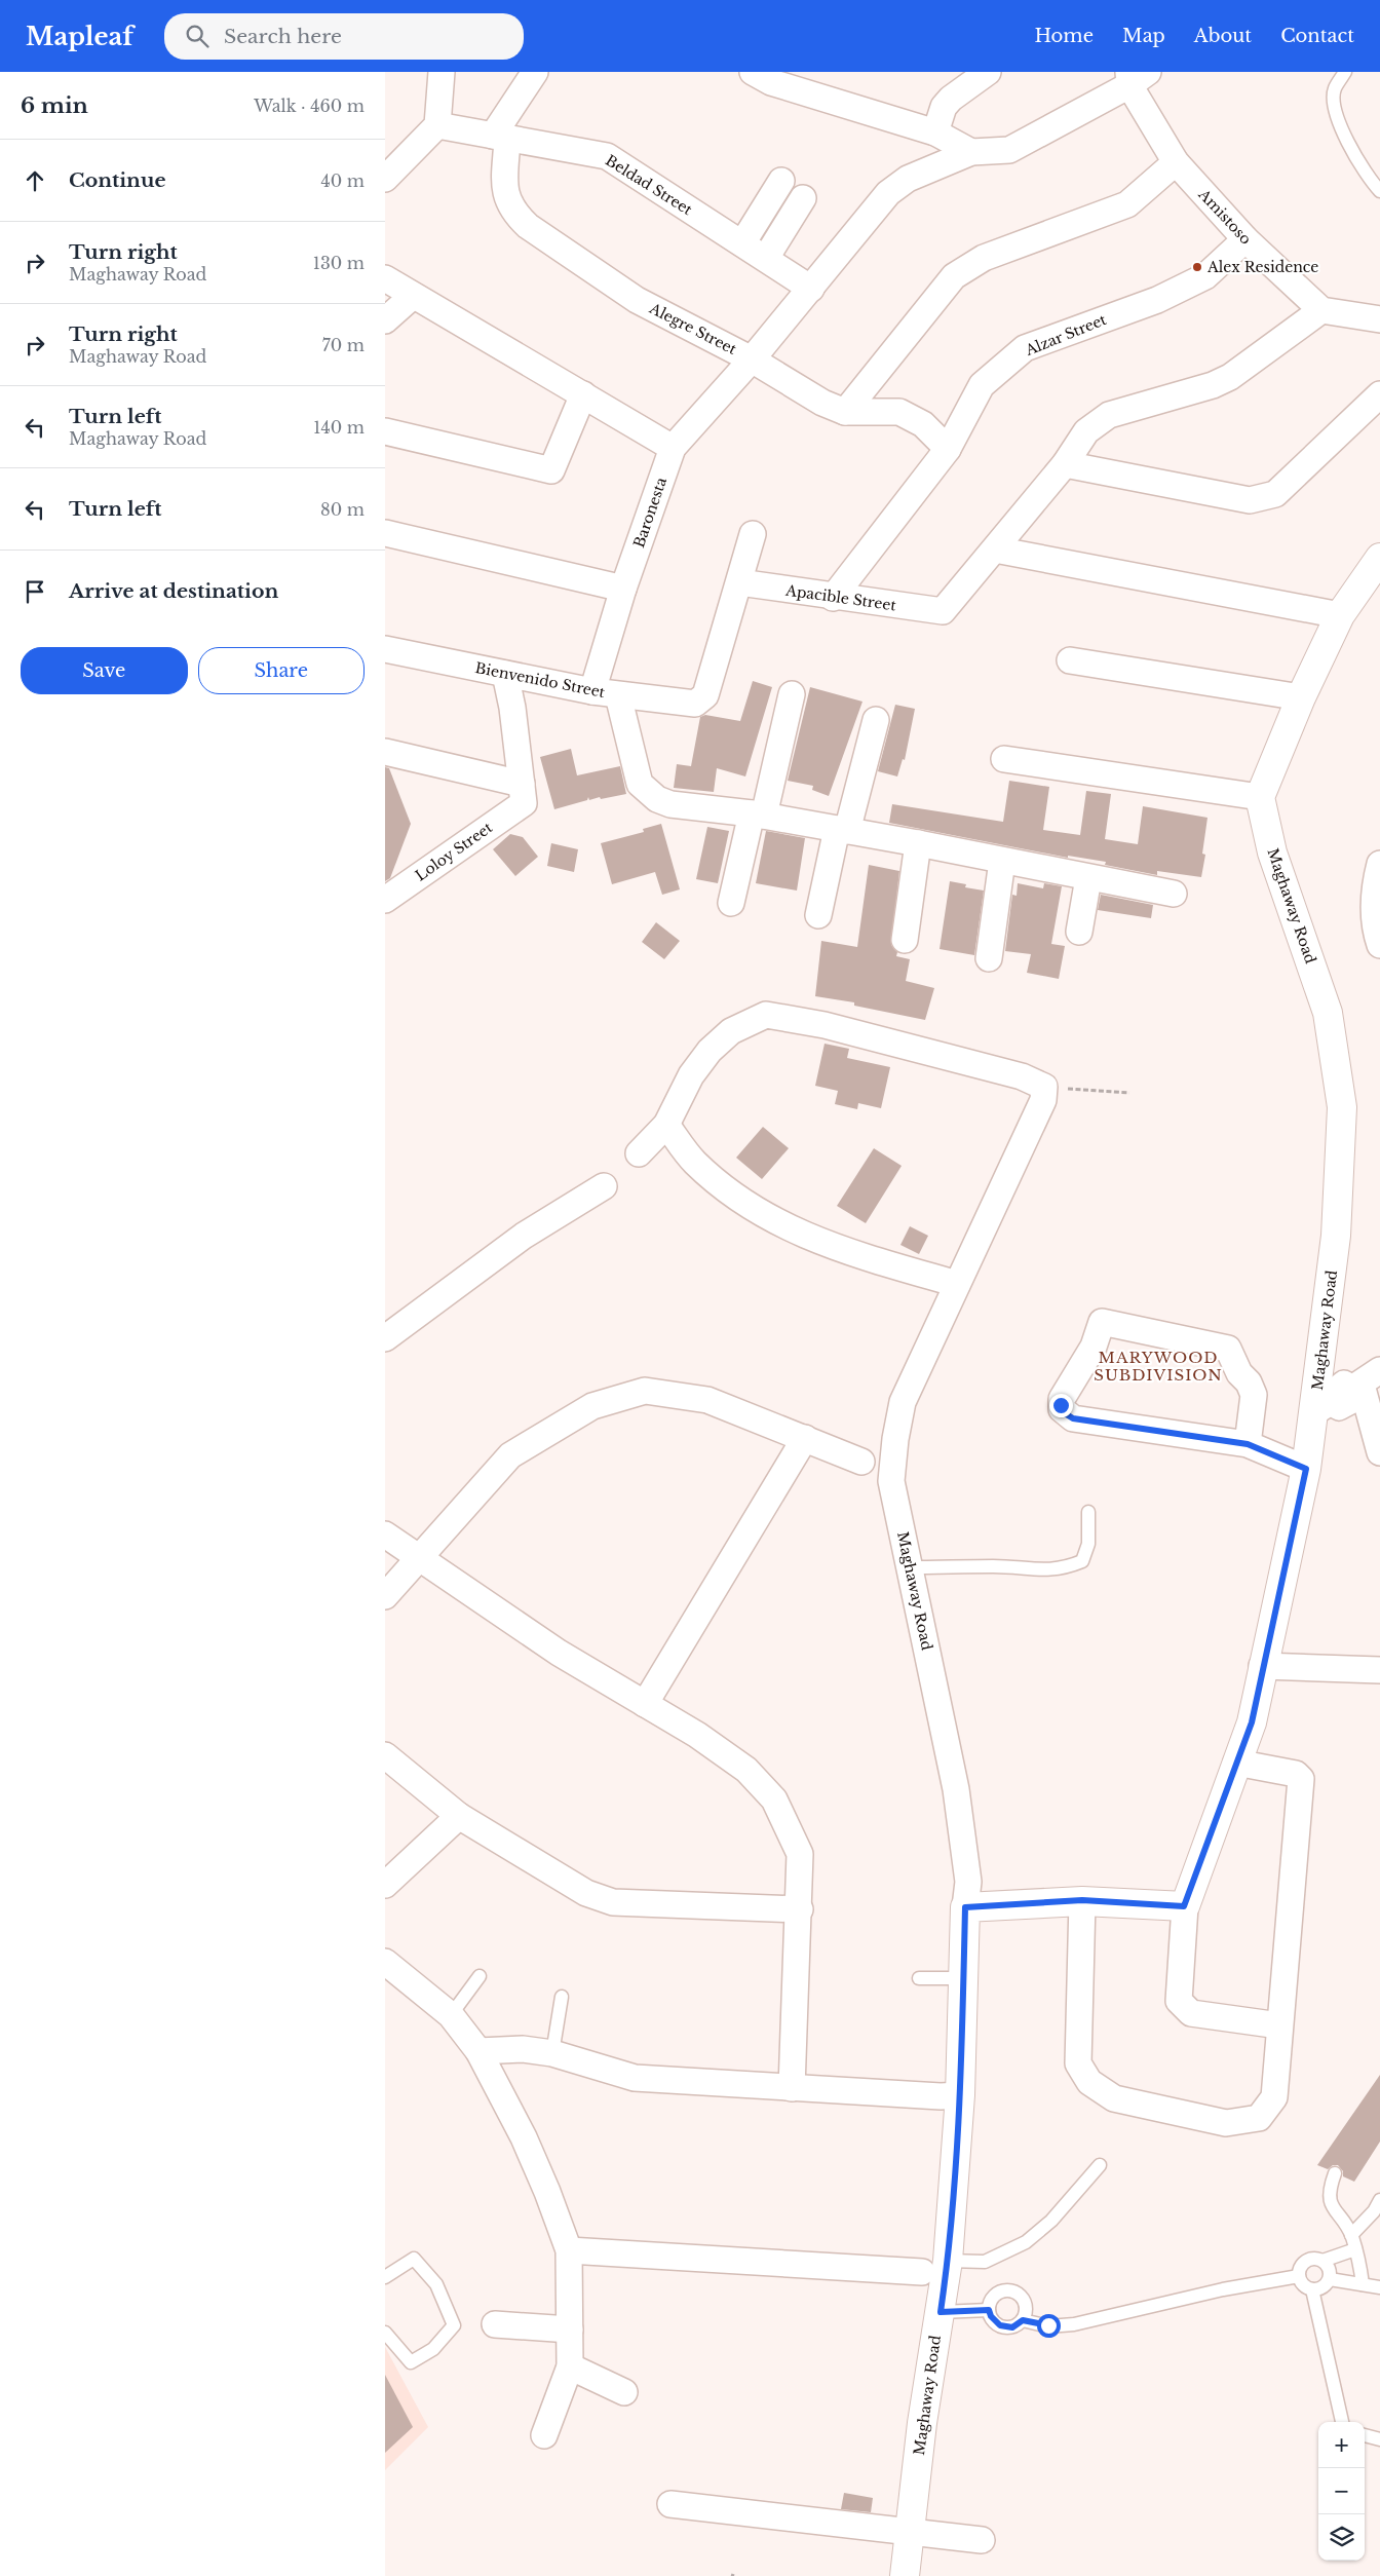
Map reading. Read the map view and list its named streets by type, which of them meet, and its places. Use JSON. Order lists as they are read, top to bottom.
{
  "streets": {
    "street": [
      "Beldad Street",
      "Amistoso",
      "Alegre Street",
      "Alzar Street",
      "Baronesta",
      "Apacible Street",
      "Bienvenido Street",
      "Loloy Street",
      "Maghaway Road"
    ]
  },
  "crossings": [
    ["Beldad Street", "Alegre Street"],
    ["Beldad Street", "Baronesta"],
    ["Amistoso", "Alzar Street"],
    ["Alegre Street", "Alzar Street"],
    ["Alegre Street", "Baronesta"],
    ["Alzar Street", "Apacible Street"],
    ["Baronesta", "Bienvenido Street"],
    ["Apacible Street", "Bienvenido Street"]
  ],
  "districts": ["MARYWOOD SUBDIVISION"],
  "places": ["Alex Residence"],
  "page": {
    "header": "Mapleaf",
    "search": "Search here",
    "nav": [
      "Home",
      "Map",
      "About",
      "Contact"
    ],
    "heading": ["6 min", "Walk · 460 m"],
    "list": [
      ["Continue", "40 m"],
      ["Turn right", "Maghaway Road", "130 m"],
      ["Turn right", "Maghaway Road", "70 m"],
      ["Turn left", "Maghaway Road", "140 m"],
      ["Turn left", "80 m"],
      "Arrive at destination"
    ],
    "buttons": ["Save", "Share"],
    "map_buttons": ["+", "−"]
  }
}
